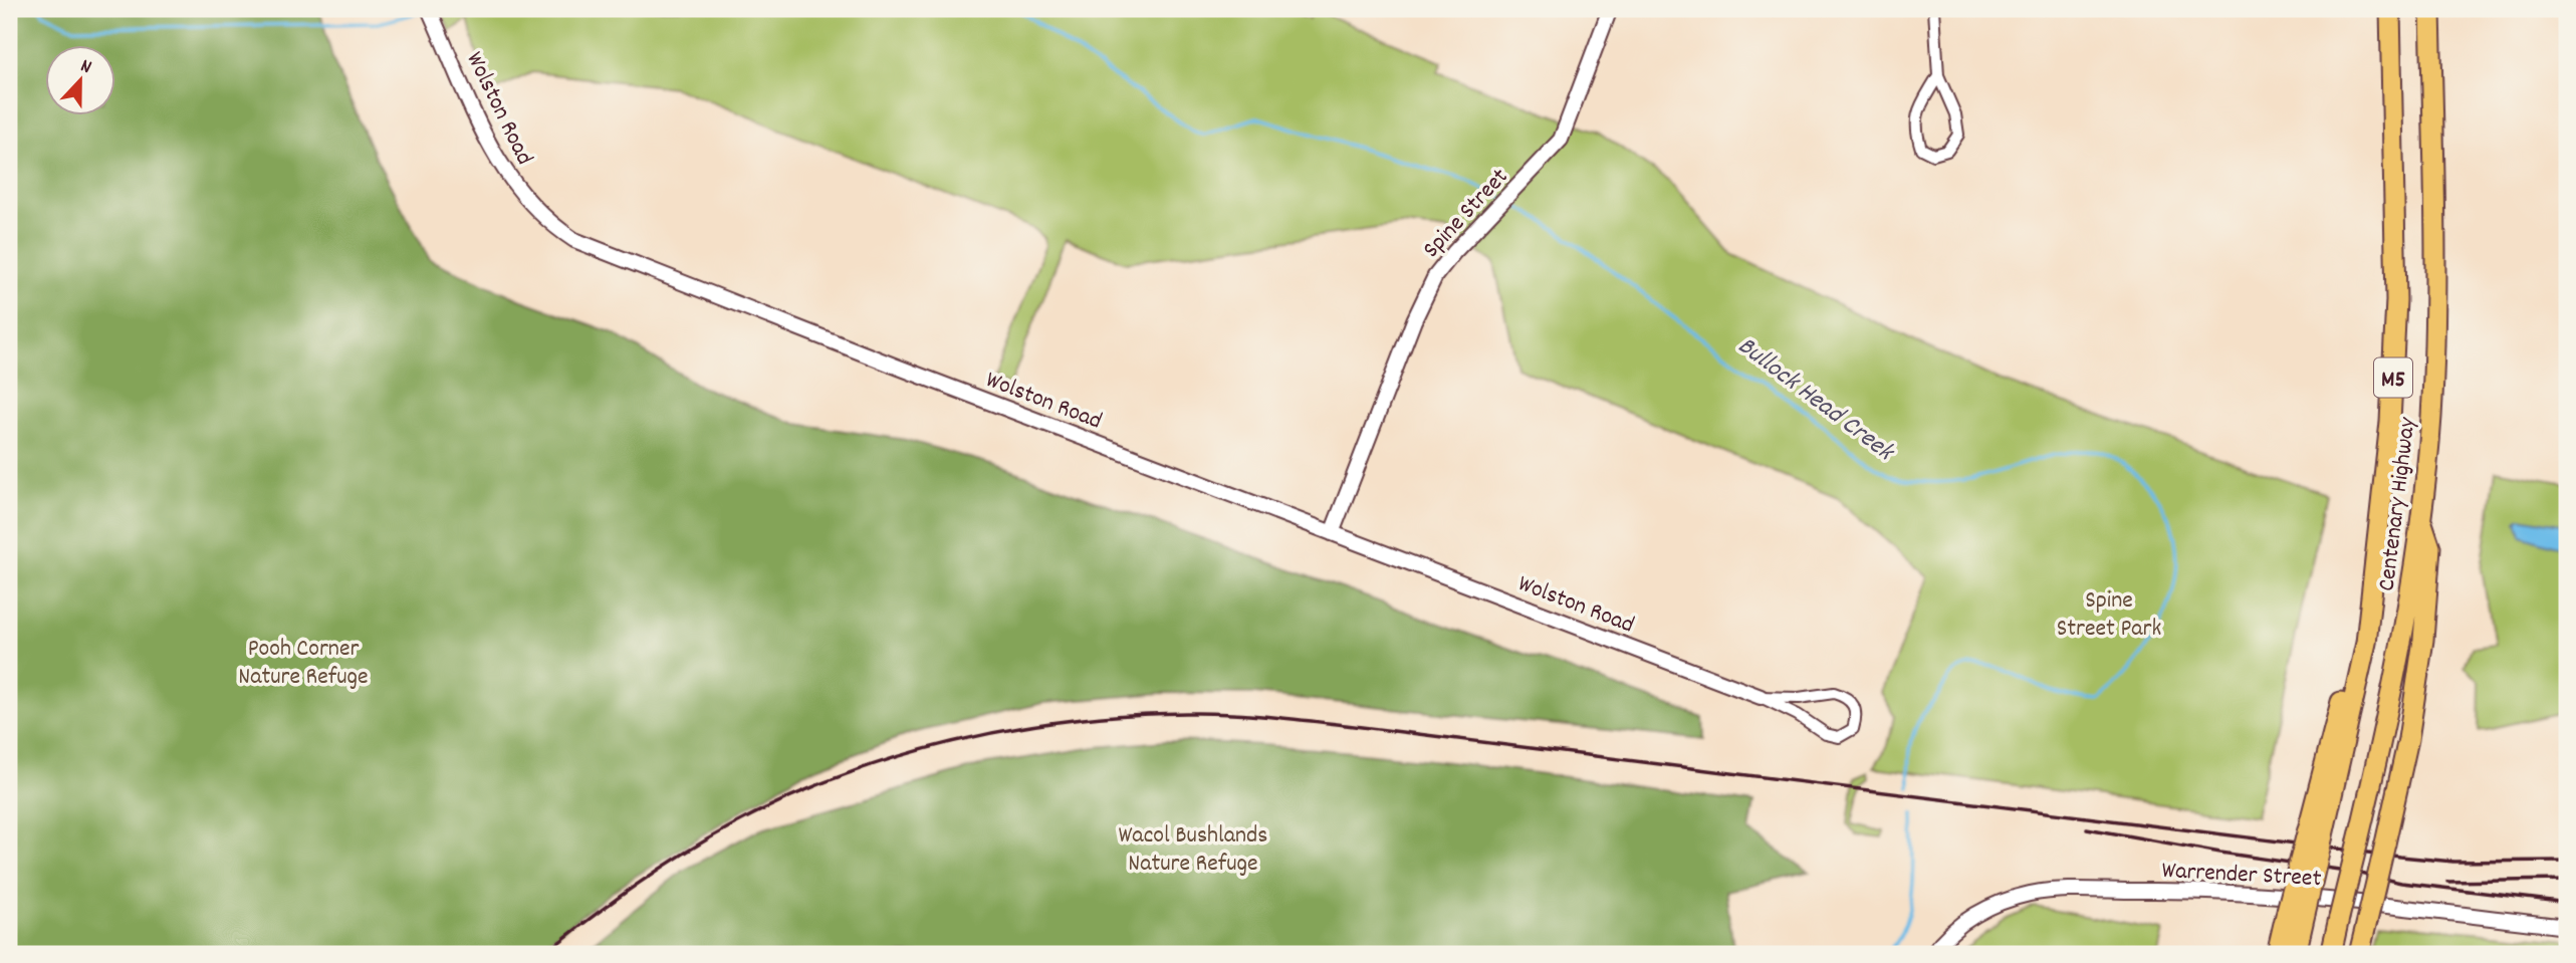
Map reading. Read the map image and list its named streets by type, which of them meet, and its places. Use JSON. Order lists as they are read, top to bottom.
{
  "streets": {
    "highway": ["M5", "Centenary Highway"],
    "street": ["Wolston Road", "Spine Street", "Warrender Street"]
  },
  "crossings": [
    ["Wolston Road", "Spine Street"]
  ],
  "water": ["Bullock Head Creek"],
  "parks": ["Spine Street Park", "Pooh Corner Nature Refuge", "Wacol Bushlands Nature Refuge"],
  "north": "top"
}
